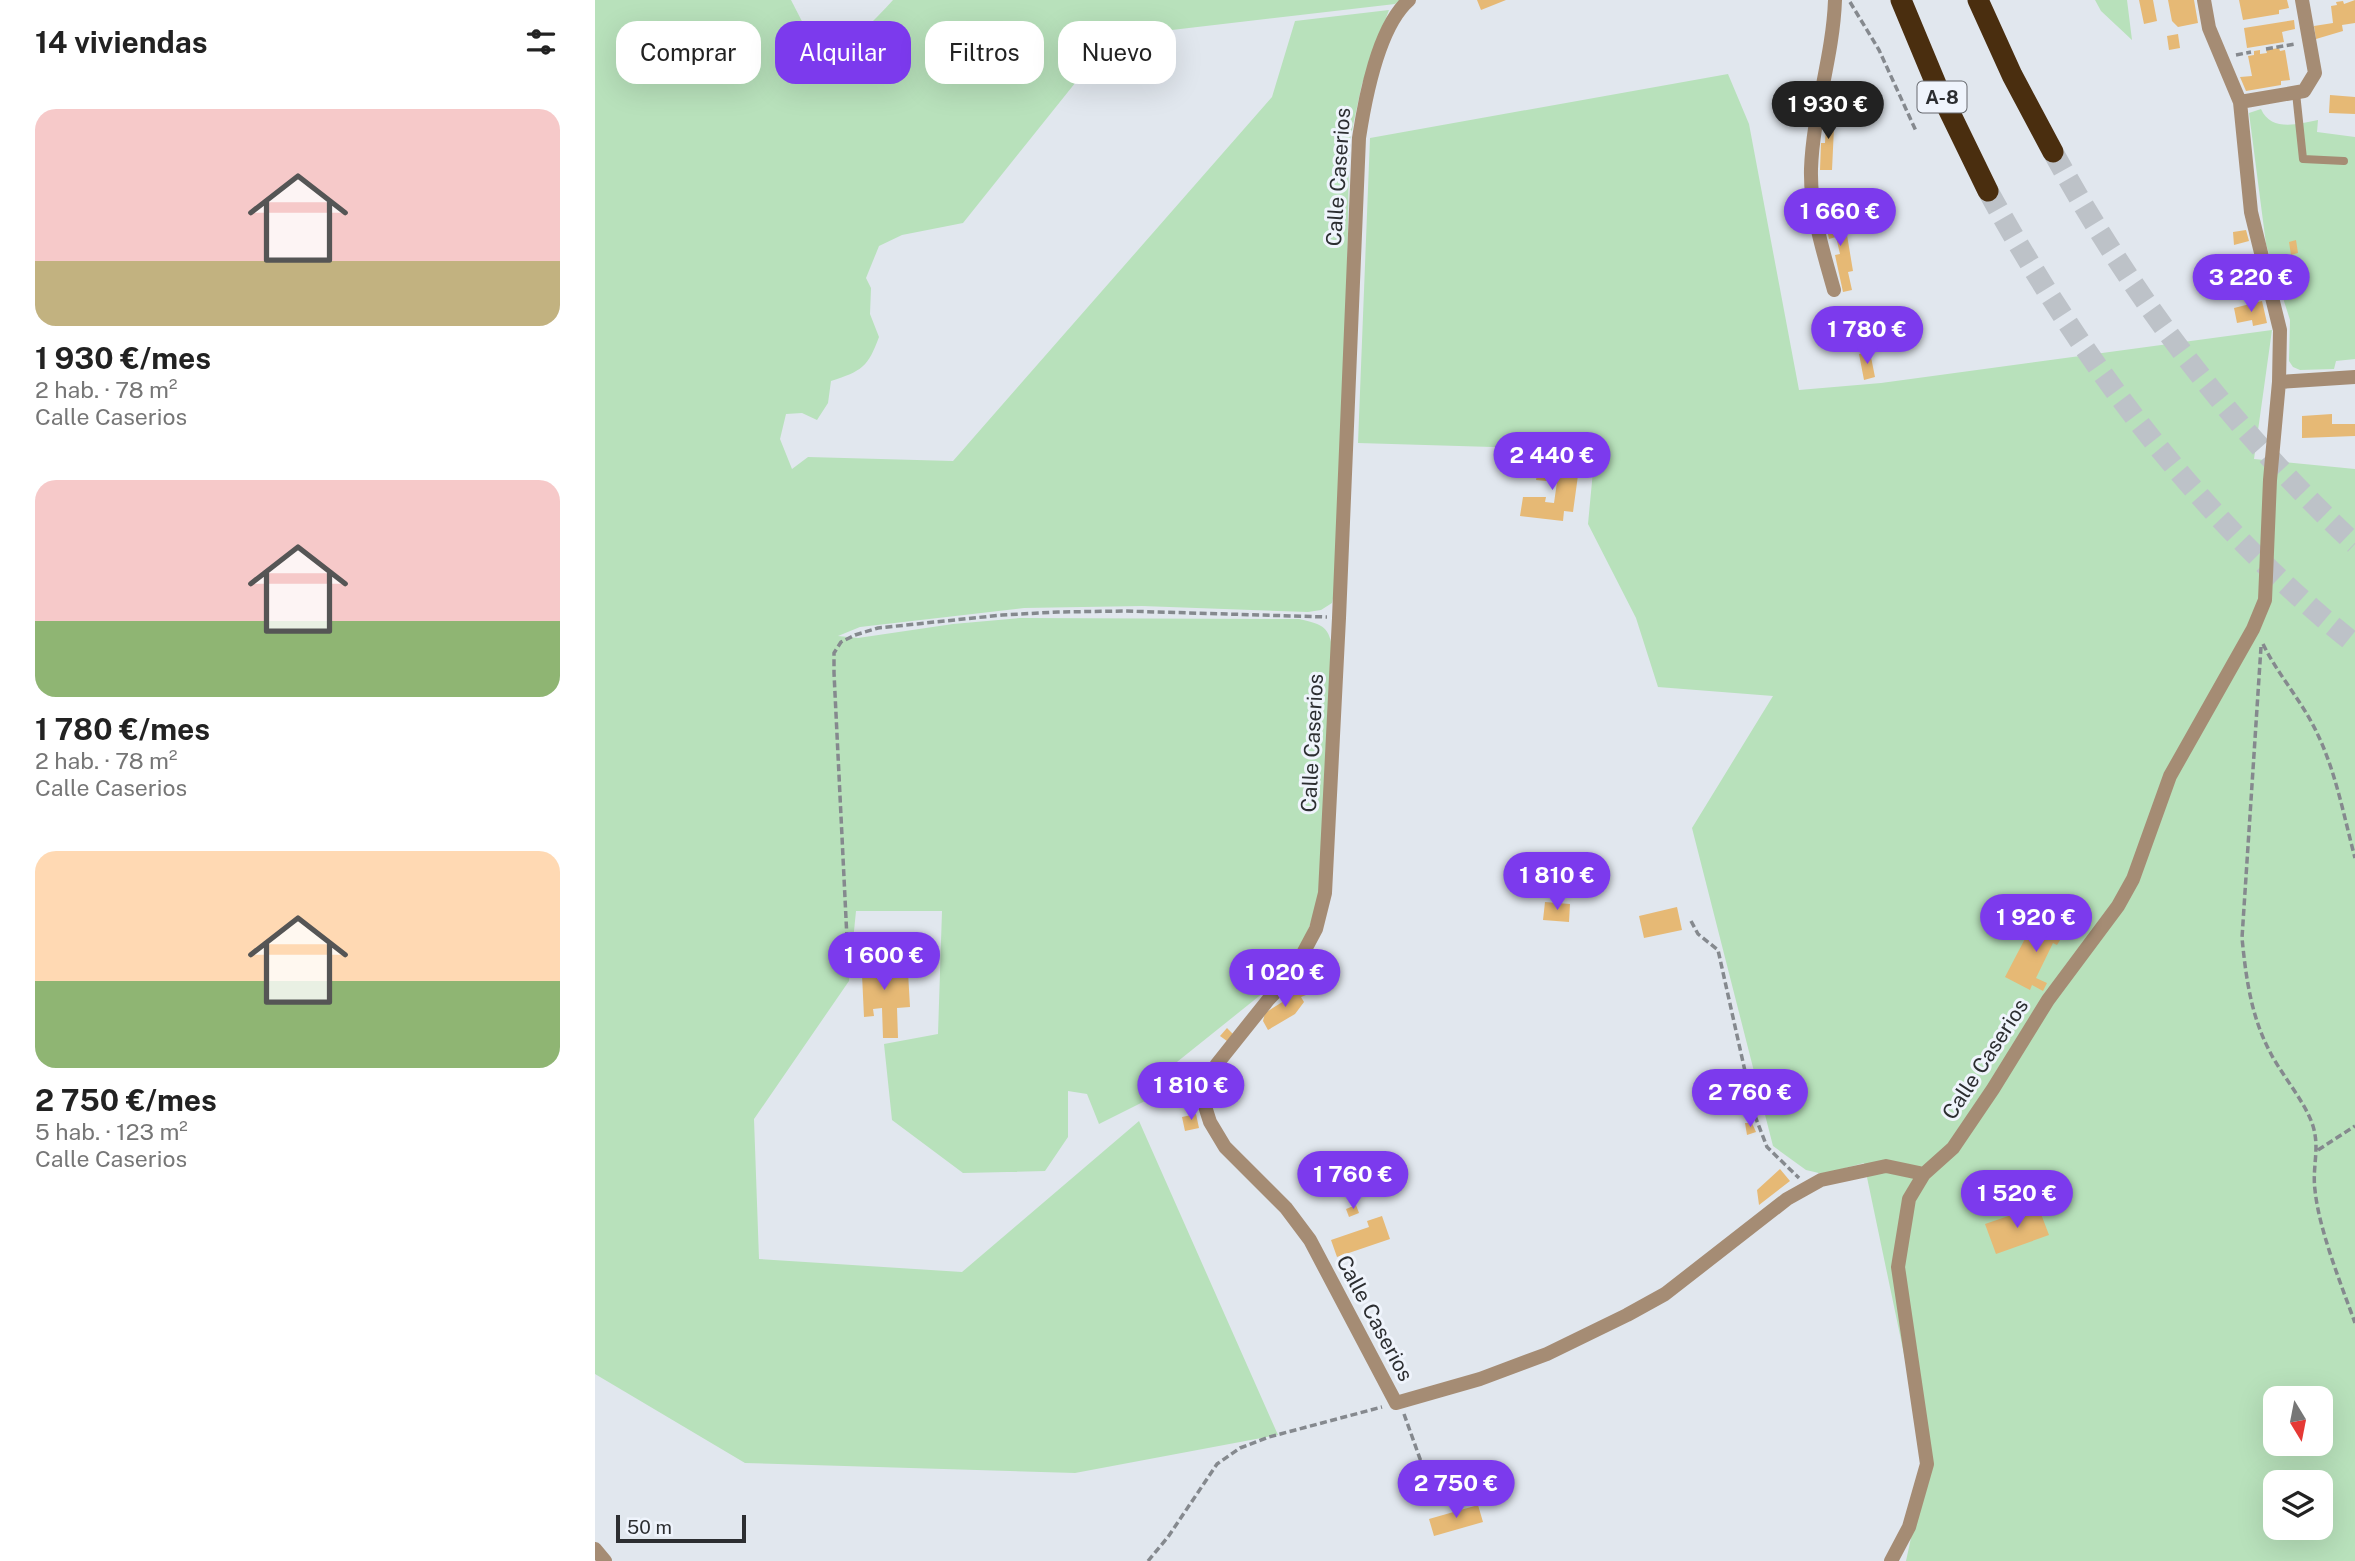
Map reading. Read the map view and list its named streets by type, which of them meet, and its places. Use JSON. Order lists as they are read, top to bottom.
{
  "streets": {
    "highway": ["A-8"],
    "street": ["Calle Caserios"]
  },
  "scale_bar": "50 m",
  "north": "bottom",
  "page": {
    "heading": "14 viviendas",
    "chip": [
      "Comprar",
      "Alquilar",
      "Filtros",
      "Nuevo"
    ],
    "price": [
      "1 930 €",
      "1 660 €",
      "3 220 €",
      "1 780 €",
      "2 440 €",
      "1 810 €",
      "1 920 €",
      "1 600 €",
      "1 020 €",
      "1 810 €",
      "2 760 €",
      "1 760 €",
      "1 520 €",
      "2 750 €"
    ],
    "list": [
      {
        "name": "1 930 €/mes",
        "note": "2 hab. · 78 m² · Calle Caserios"
      },
      {
        "name": "1 780 €/mes",
        "note": "2 hab. · 78 m² · Calle Caserios"
      },
      {
        "name": "2 750 €/mes",
        "note": "5 hab. · 123 m² · Calle Caserios"
      }
    ],
    "scale": "50 m"
  }
}
